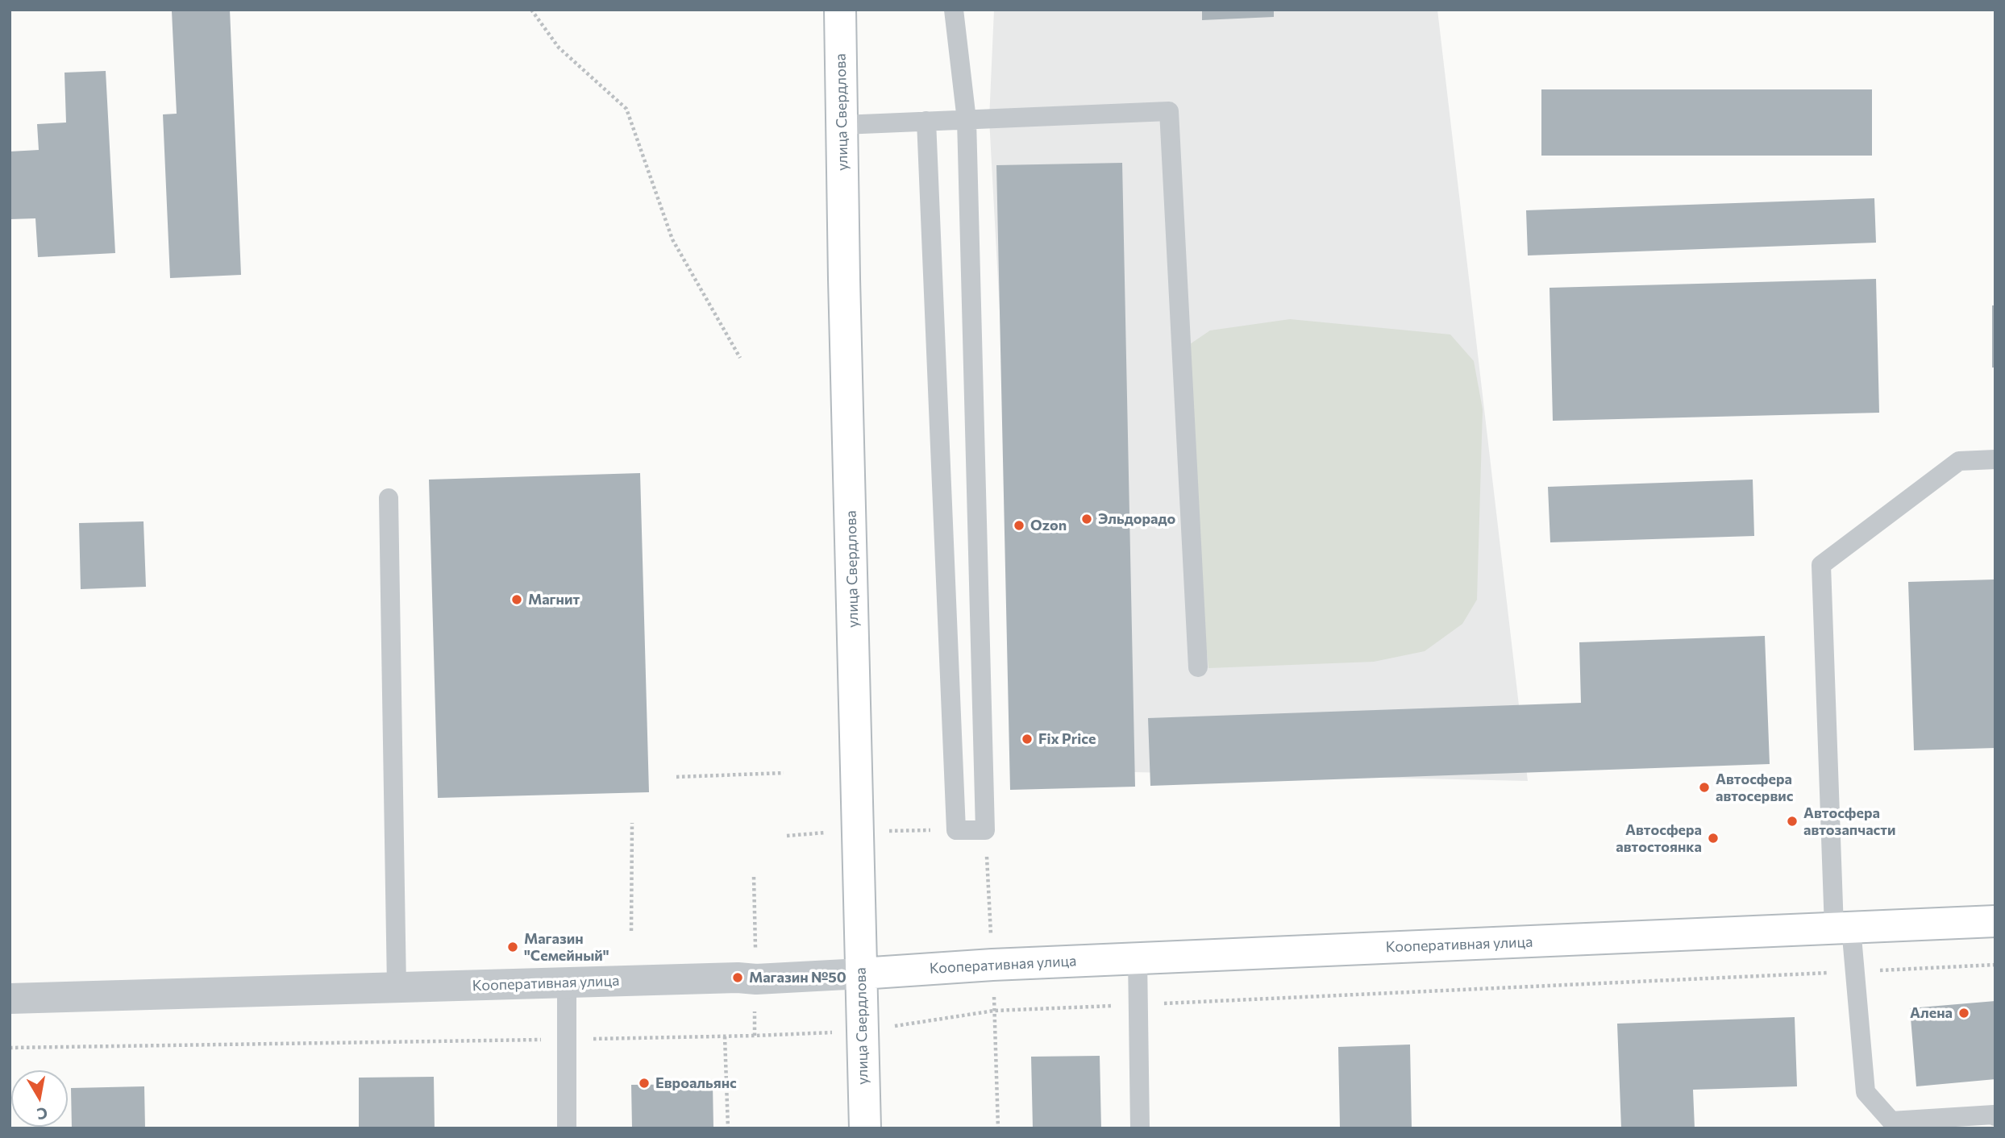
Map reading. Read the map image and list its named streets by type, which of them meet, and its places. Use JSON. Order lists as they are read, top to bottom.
{
  "streets": {
    "main road": ["улица Свердлова", "Кооперативная улица"]
  },
  "crossings": [
    ["улица Свердлова", "Кооперативная улица"]
  ],
  "places": [
    "Эльдорадо",
    "Ozon",
    "Магнит",
    "Fix Price",
    "Автосфера автосервис",
    "Автосфера автозапчасти",
    "Автосфера автостоянка",
    "Магазин \"Семейный\"",
    "Магазин №50",
    "Алена",
    "Евроальянс"
  ],
  "north": "bottom"
}
